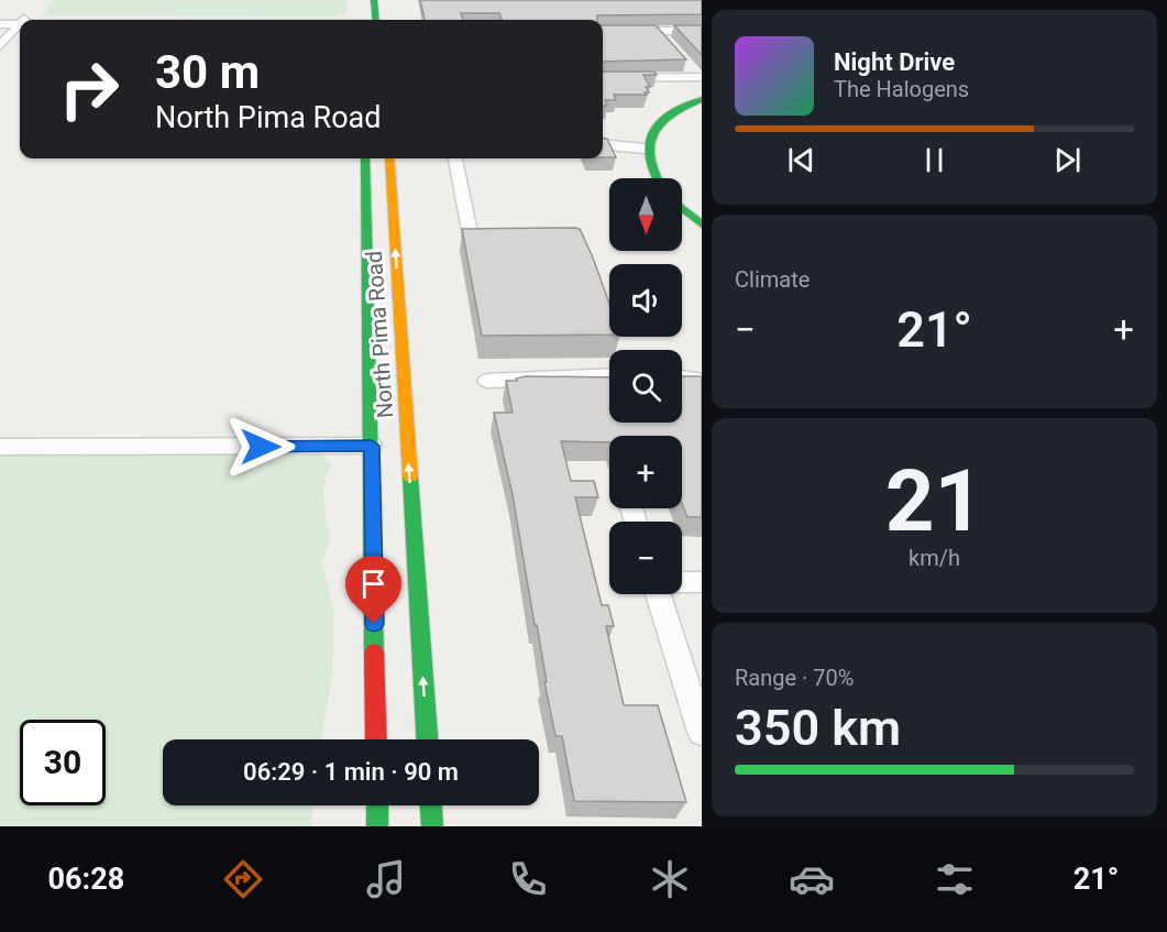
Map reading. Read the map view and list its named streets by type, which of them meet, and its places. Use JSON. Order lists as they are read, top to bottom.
{
  "streets": {
    "main road": ["North Pima Road"]
  },
  "north": "bottom",
  "page": {
    "turn": ["30 m", "North Pima Road"],
    "song": ["Night Drive", "The Halogens"],
    "map_buttons": ["+", "−"],
    "tile": [
      "Climate",
      ["21", "km/h"],
      ["Range · 70%", "350 km"]
    ],
    "heat": ["−", "21°", "+"],
    "limit": "30",
    "trip": "06:29 · 1 min · 90 m",
    "tabs": ["06:28", "21°"]
  }
}
